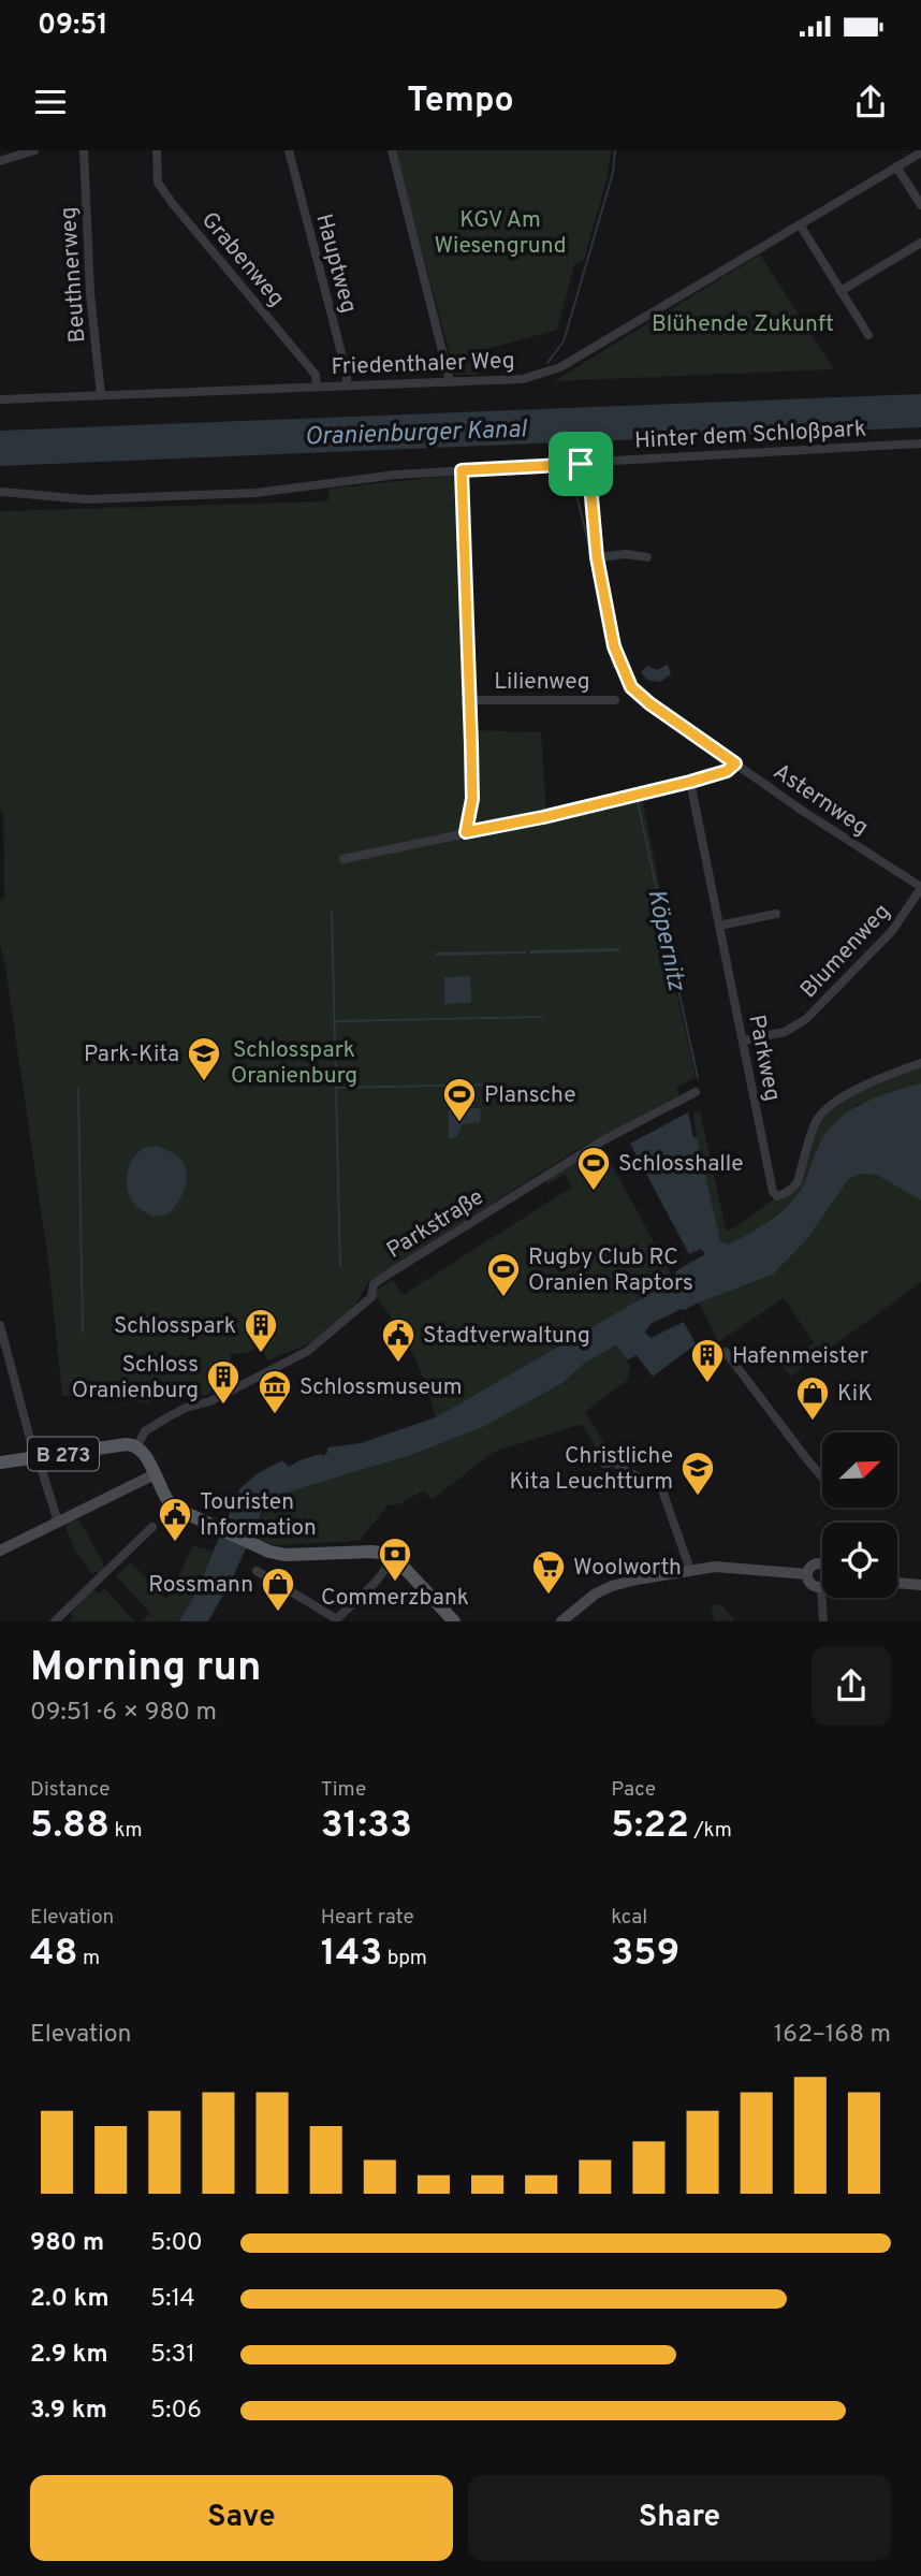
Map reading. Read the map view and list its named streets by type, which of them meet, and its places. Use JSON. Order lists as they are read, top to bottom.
{
  "streets": {
    "main road": ["B 273"],
    "street": [
      "Grabenweg",
      "Hauptweg",
      "Beuthnerweg",
      "Friedenthaler Weg",
      "Hinter dem Schloßpark",
      "Lilienweg",
      "Asternweg",
      "Blumenweg",
      "Parkweg",
      "Parkstraße"
    ]
  },
  "crossings": [
    ["Grabenweg", "Friedenthaler Weg"],
    ["Hauptweg", "Friedenthaler Weg"],
    ["Beuthnerweg", "Friedenthaler Weg"],
    ["Hinter dem Schloßpark", "Lilienweg"],
    ["Hinter dem Schloßpark", "Asternweg"],
    ["Asternweg", "Blumenweg"],
    ["Blumenweg", "Parkweg"],
    ["Parkstraße", "B 273"]
  ],
  "water": ["Oranienburger Kanal", "Köpernitz"],
  "parks": ["KGV Am Wiesengrund", "Blühende Zukunft", "Schlosspark Oranienburg"],
  "places": {
    "school or university": ["Park-Kita", "Christliche Kita Leuchtturm"],
    "sports": ["Plansche", "Schlosshalle", "Rugby Club RC Oranien Raptors"],
    "building": ["Schlosspark", "Hafenmeister", "Schloss Oranienburg"],
    "public building": ["Stadtverwaltung", "Touristen Information"],
    "museum": ["Schlossmuseum"],
    "shop": ["KiK", "Rossmann"],
    "bank": ["Commerzbank"],
    "supermarket": ["Woolworth"]
  },
  "north": "top right",
  "page": {
    "status": "09:51",
    "header": "Tempo",
    "heading": ["Morning run", "09:51 · 6 × 980 m"],
    "stats": [
      ["Distance", "5.88 km"],
      ["Time", "31:33"],
      ["Pace", "5:22 /km"],
      ["Elevation", "48 m"],
      ["Heart rate", "143 bpm"],
      ["kcal", "359"]
    ],
    "chart": ["Elevation", "162–168 m"],
    "list": [
      {
        "name": "980 m",
        "note": "5:00"
      },
      {
        "name": "2.0 km",
        "note": "5:14"
      },
      {
        "name": "2.9 km",
        "note": "5:31"
      },
      {
        "name": "3.9 km",
        "note": "5:06"
      }
    ],
    "buttons": ["Save", "Share"]
  }
}
